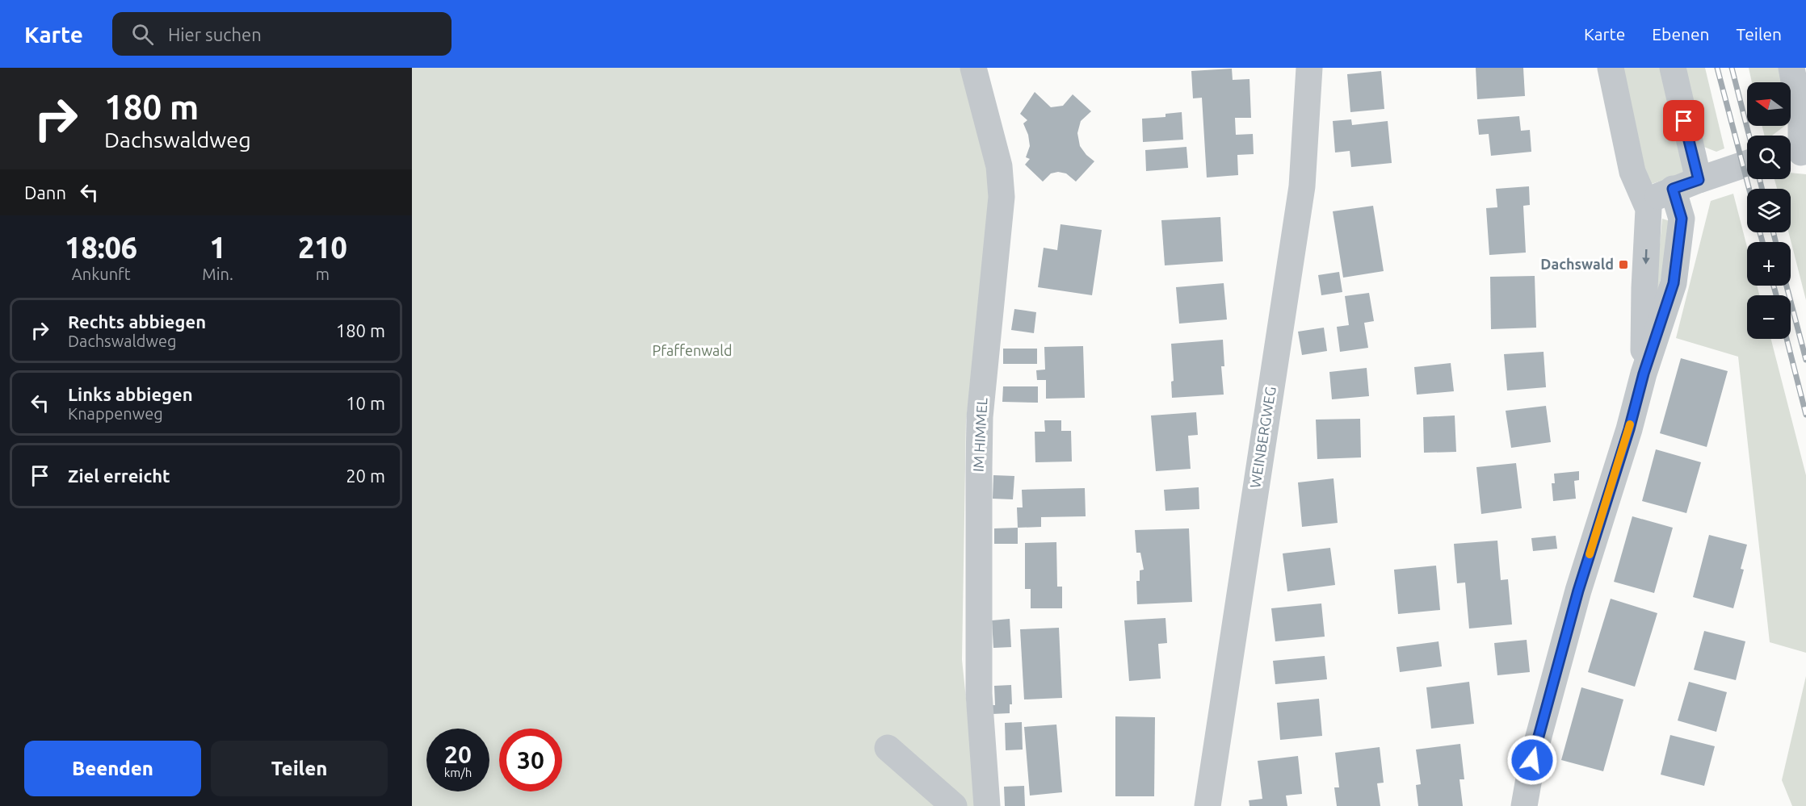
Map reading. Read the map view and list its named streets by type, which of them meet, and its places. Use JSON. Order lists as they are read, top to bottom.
{
  "streets": {
    "street": ["IM HIMMEL", "WEINBERGWEG"]
  },
  "parks": ["Pfaffenwald"],
  "places": {
    "transit": ["Dachswald"]
  },
  "north": "left",
  "page": {
    "header": "Karte",
    "search": "Hier suchen",
    "nav": ["Karte", "Ebenen", "Teilen"],
    "turn": ["180 m", "Dachswaldweg"],
    "map_buttons": ["+", "−"],
    "then": "Dann",
    "eta": [
      "18:06",
      "Ankunft",
      "1",
      "Min.",
      "210",
      "m"
    ],
    "list": [
      {
        "name": "Rechts abbiegen",
        "note": "Dachswaldweg",
        "value": "180 m"
      },
      {
        "name": "Links abbiegen",
        "note": "Knappenweg",
        "value": "10 m"
      },
      {
        "name": "Ziel erreicht",
        "value": "20 m"
      }
    ],
    "speed": "20 km/h",
    "limit": "30",
    "buttons": ["Beenden", "Teilen"]
  }
}
